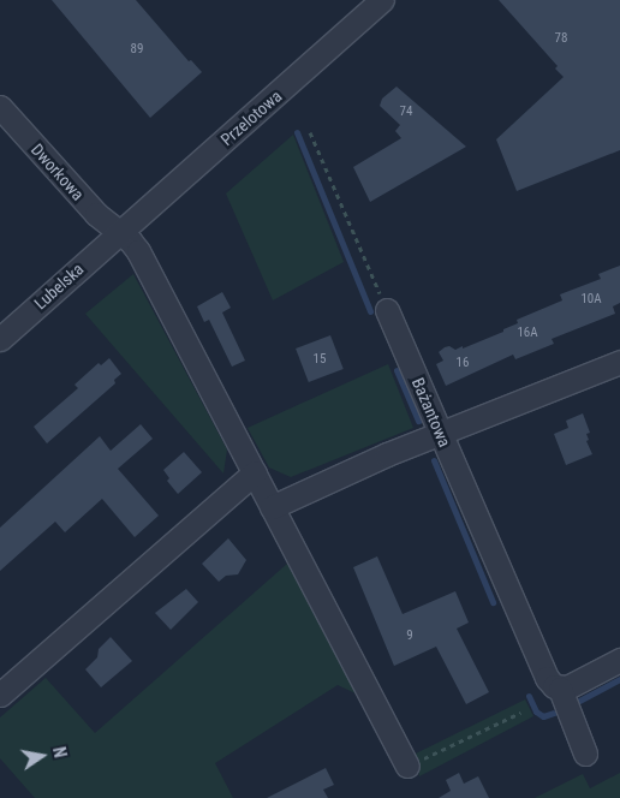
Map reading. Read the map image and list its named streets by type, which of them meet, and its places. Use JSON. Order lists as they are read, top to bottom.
{
  "streets": {
    "street": [
      "Przelotowa",
      "Dworkowa",
      "Lubelska",
      "Bażantowa"
    ]
  },
  "crossings": [
    ["Przelotowa", "Dworkowa"],
    ["Przelotowa", "Lubelska"],
    ["Dworkowa", "Lubelska"]
  ],
  "house_numbers": [
    "78",
    "89",
    "74",
    "10A",
    "16A",
    "15",
    "16",
    "9"
  ],
  "north": "right"
}
